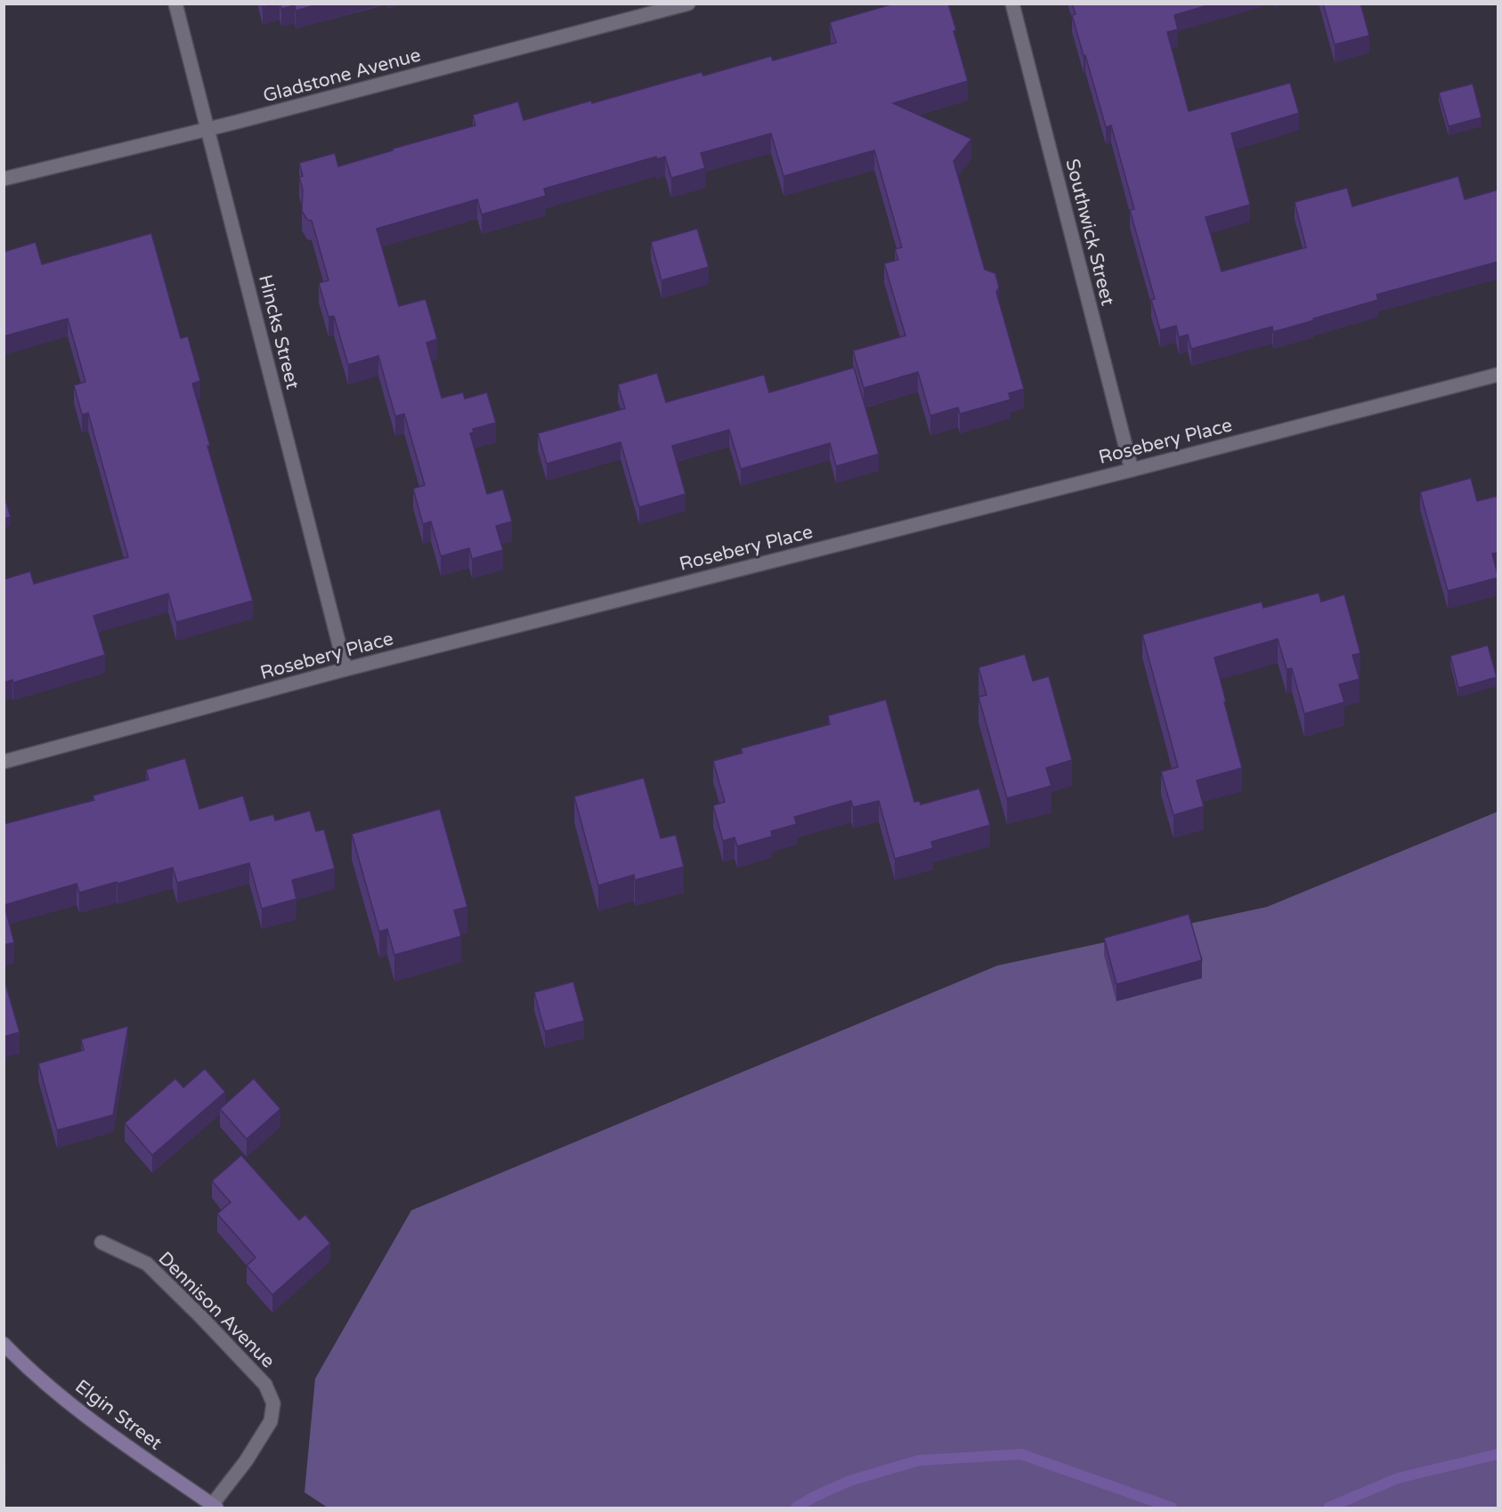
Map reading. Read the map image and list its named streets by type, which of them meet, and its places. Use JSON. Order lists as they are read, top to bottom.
{
  "streets": {
    "street": [
      "Gladstone Avenue",
      "Southwick Street",
      "Hincks Street",
      "Rosebery Place",
      "Dennison Avenue",
      "Elgin Street"
    ]
  },
  "crossings": [
    ["Gladstone Avenue", "Hincks Street"],
    ["Southwick Street", "Rosebery Place"],
    ["Hincks Street", "Rosebery Place"],
    ["Dennison Avenue", "Elgin Street"]
  ]
}
